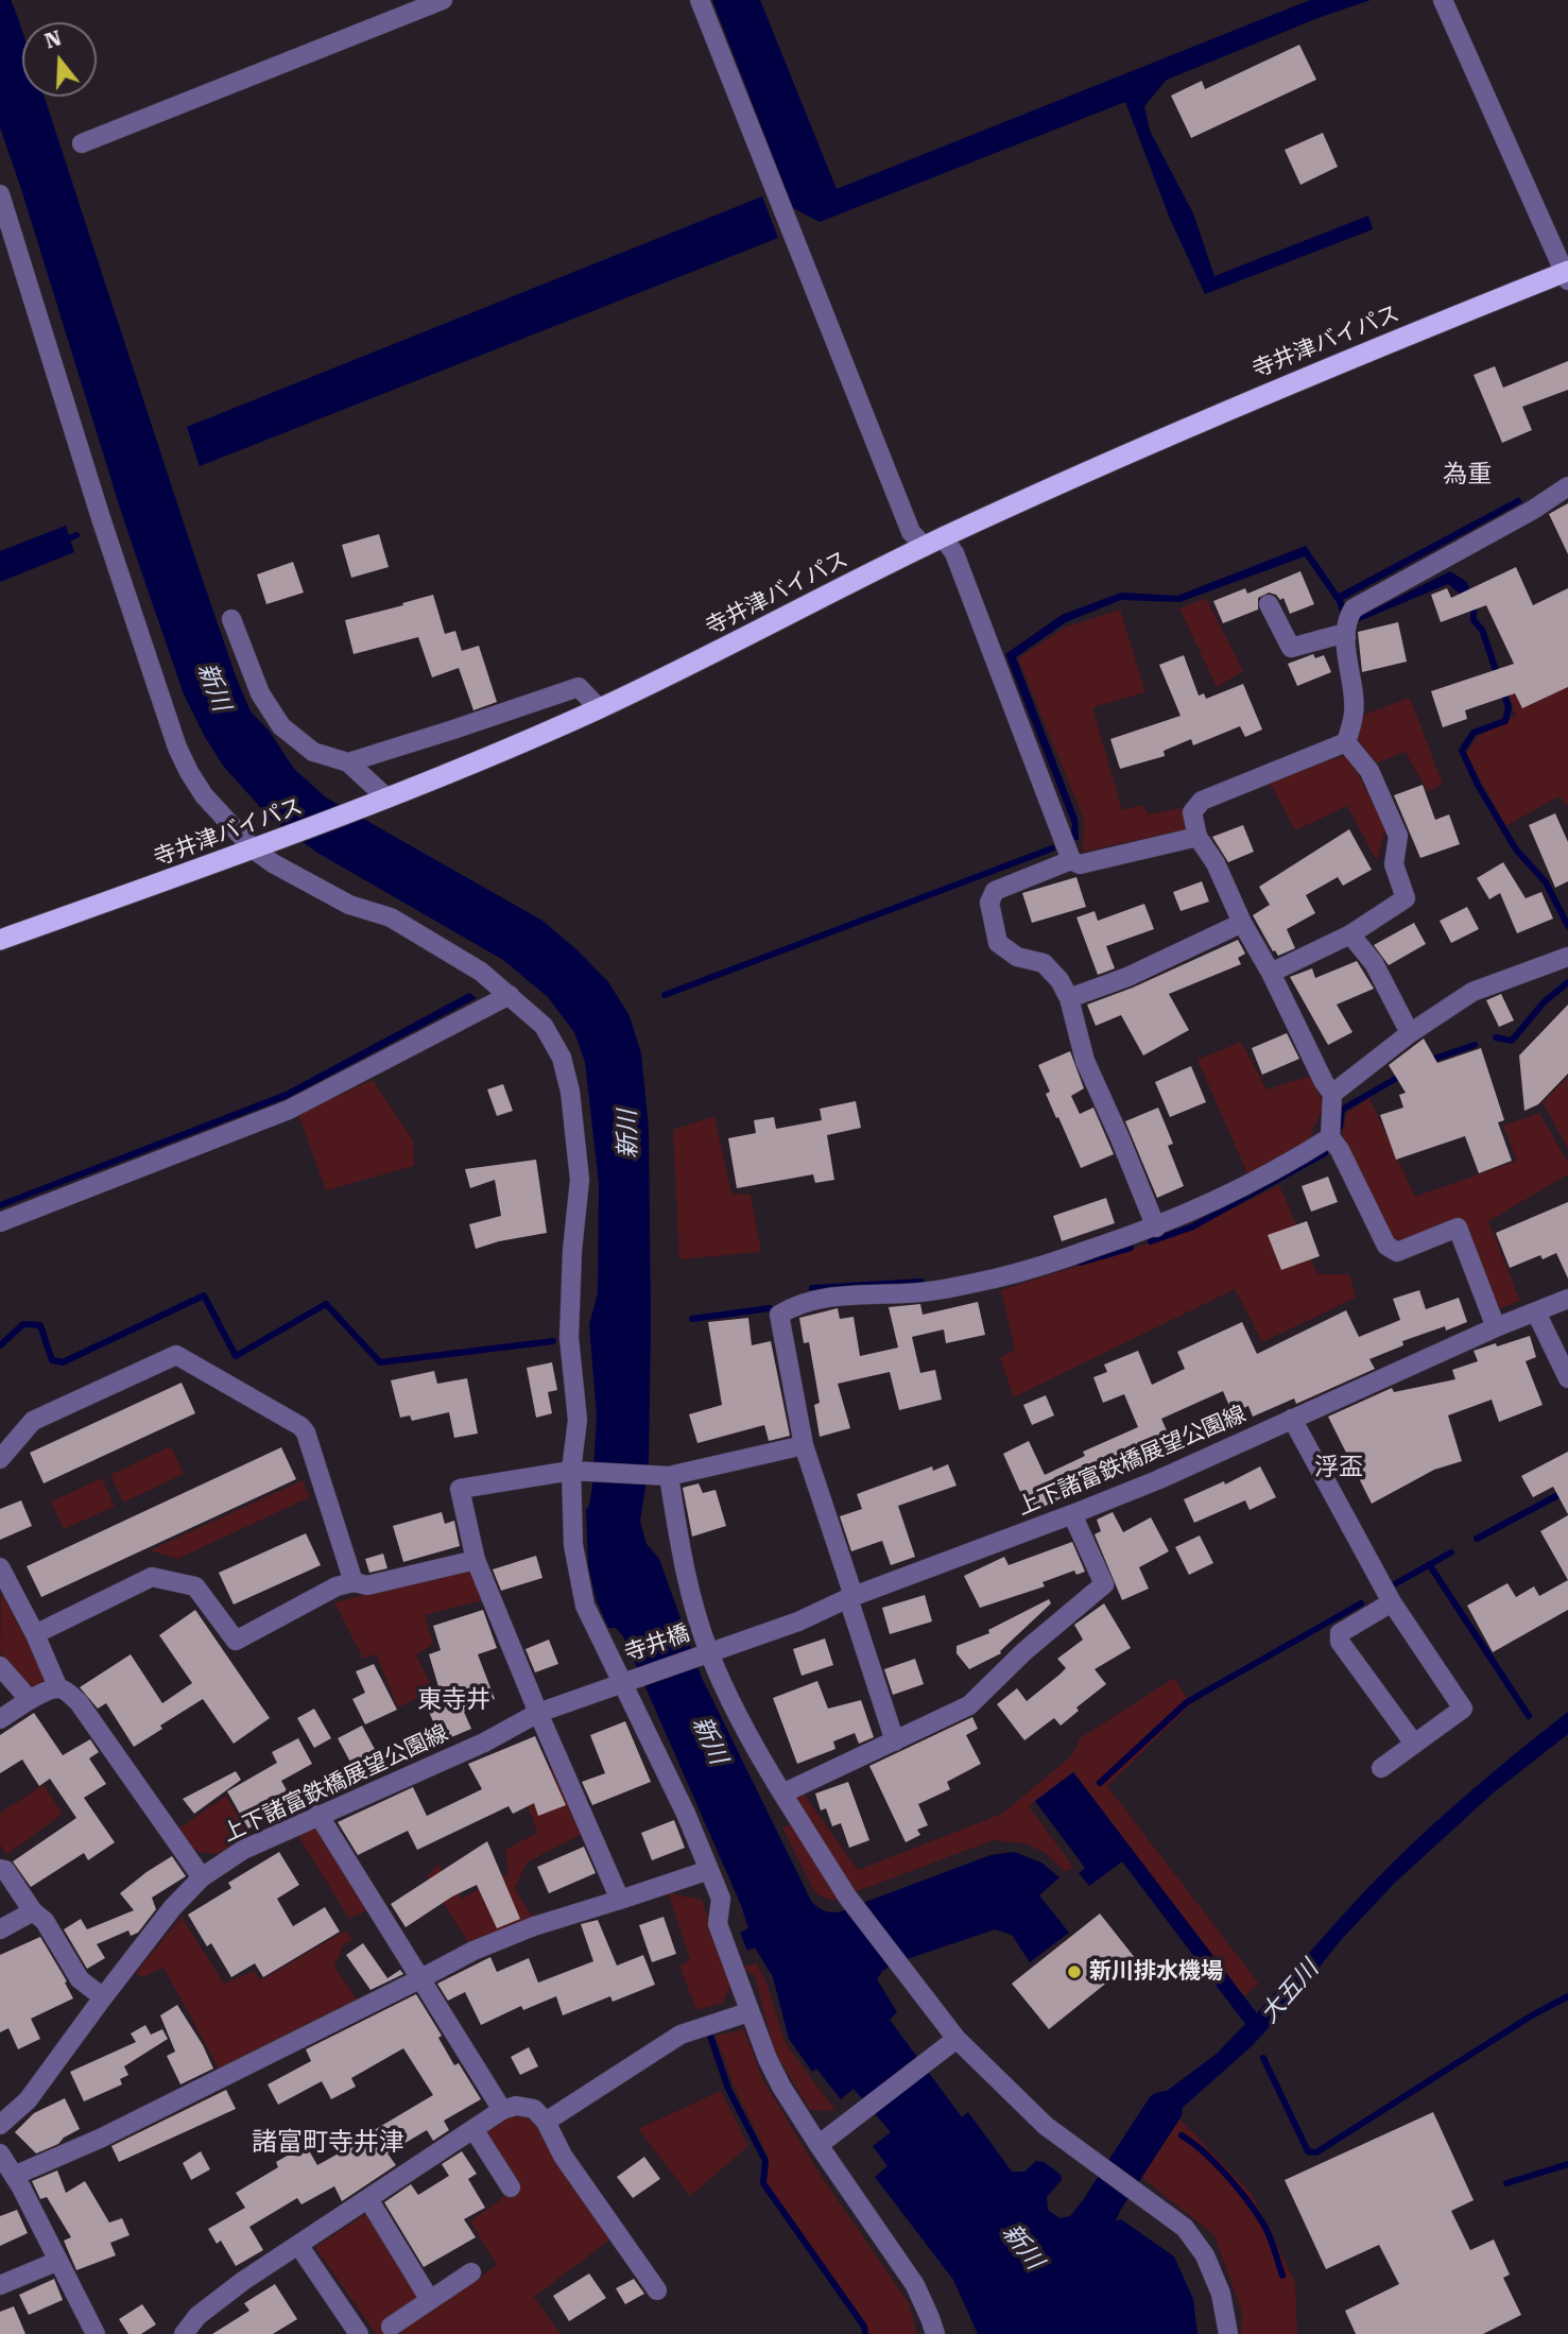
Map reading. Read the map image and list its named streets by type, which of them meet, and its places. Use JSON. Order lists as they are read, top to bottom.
{
  "streets": {
    "highway": ["寺井津バイパス"],
    "street": ["上下諸富鉄橋展望公園線", "寺井橋"]
  },
  "crossings": [
    ["上下諸富鉄橋展望公園線", "寺井橋"]
  ],
  "districts": [
    "為重",
    "浮盃",
    "東寺井",
    "諸富町寺井津"
  ],
  "water": ["新川", "大五川"],
  "places": ["新川排水機場"],
  "north": "top"
}
